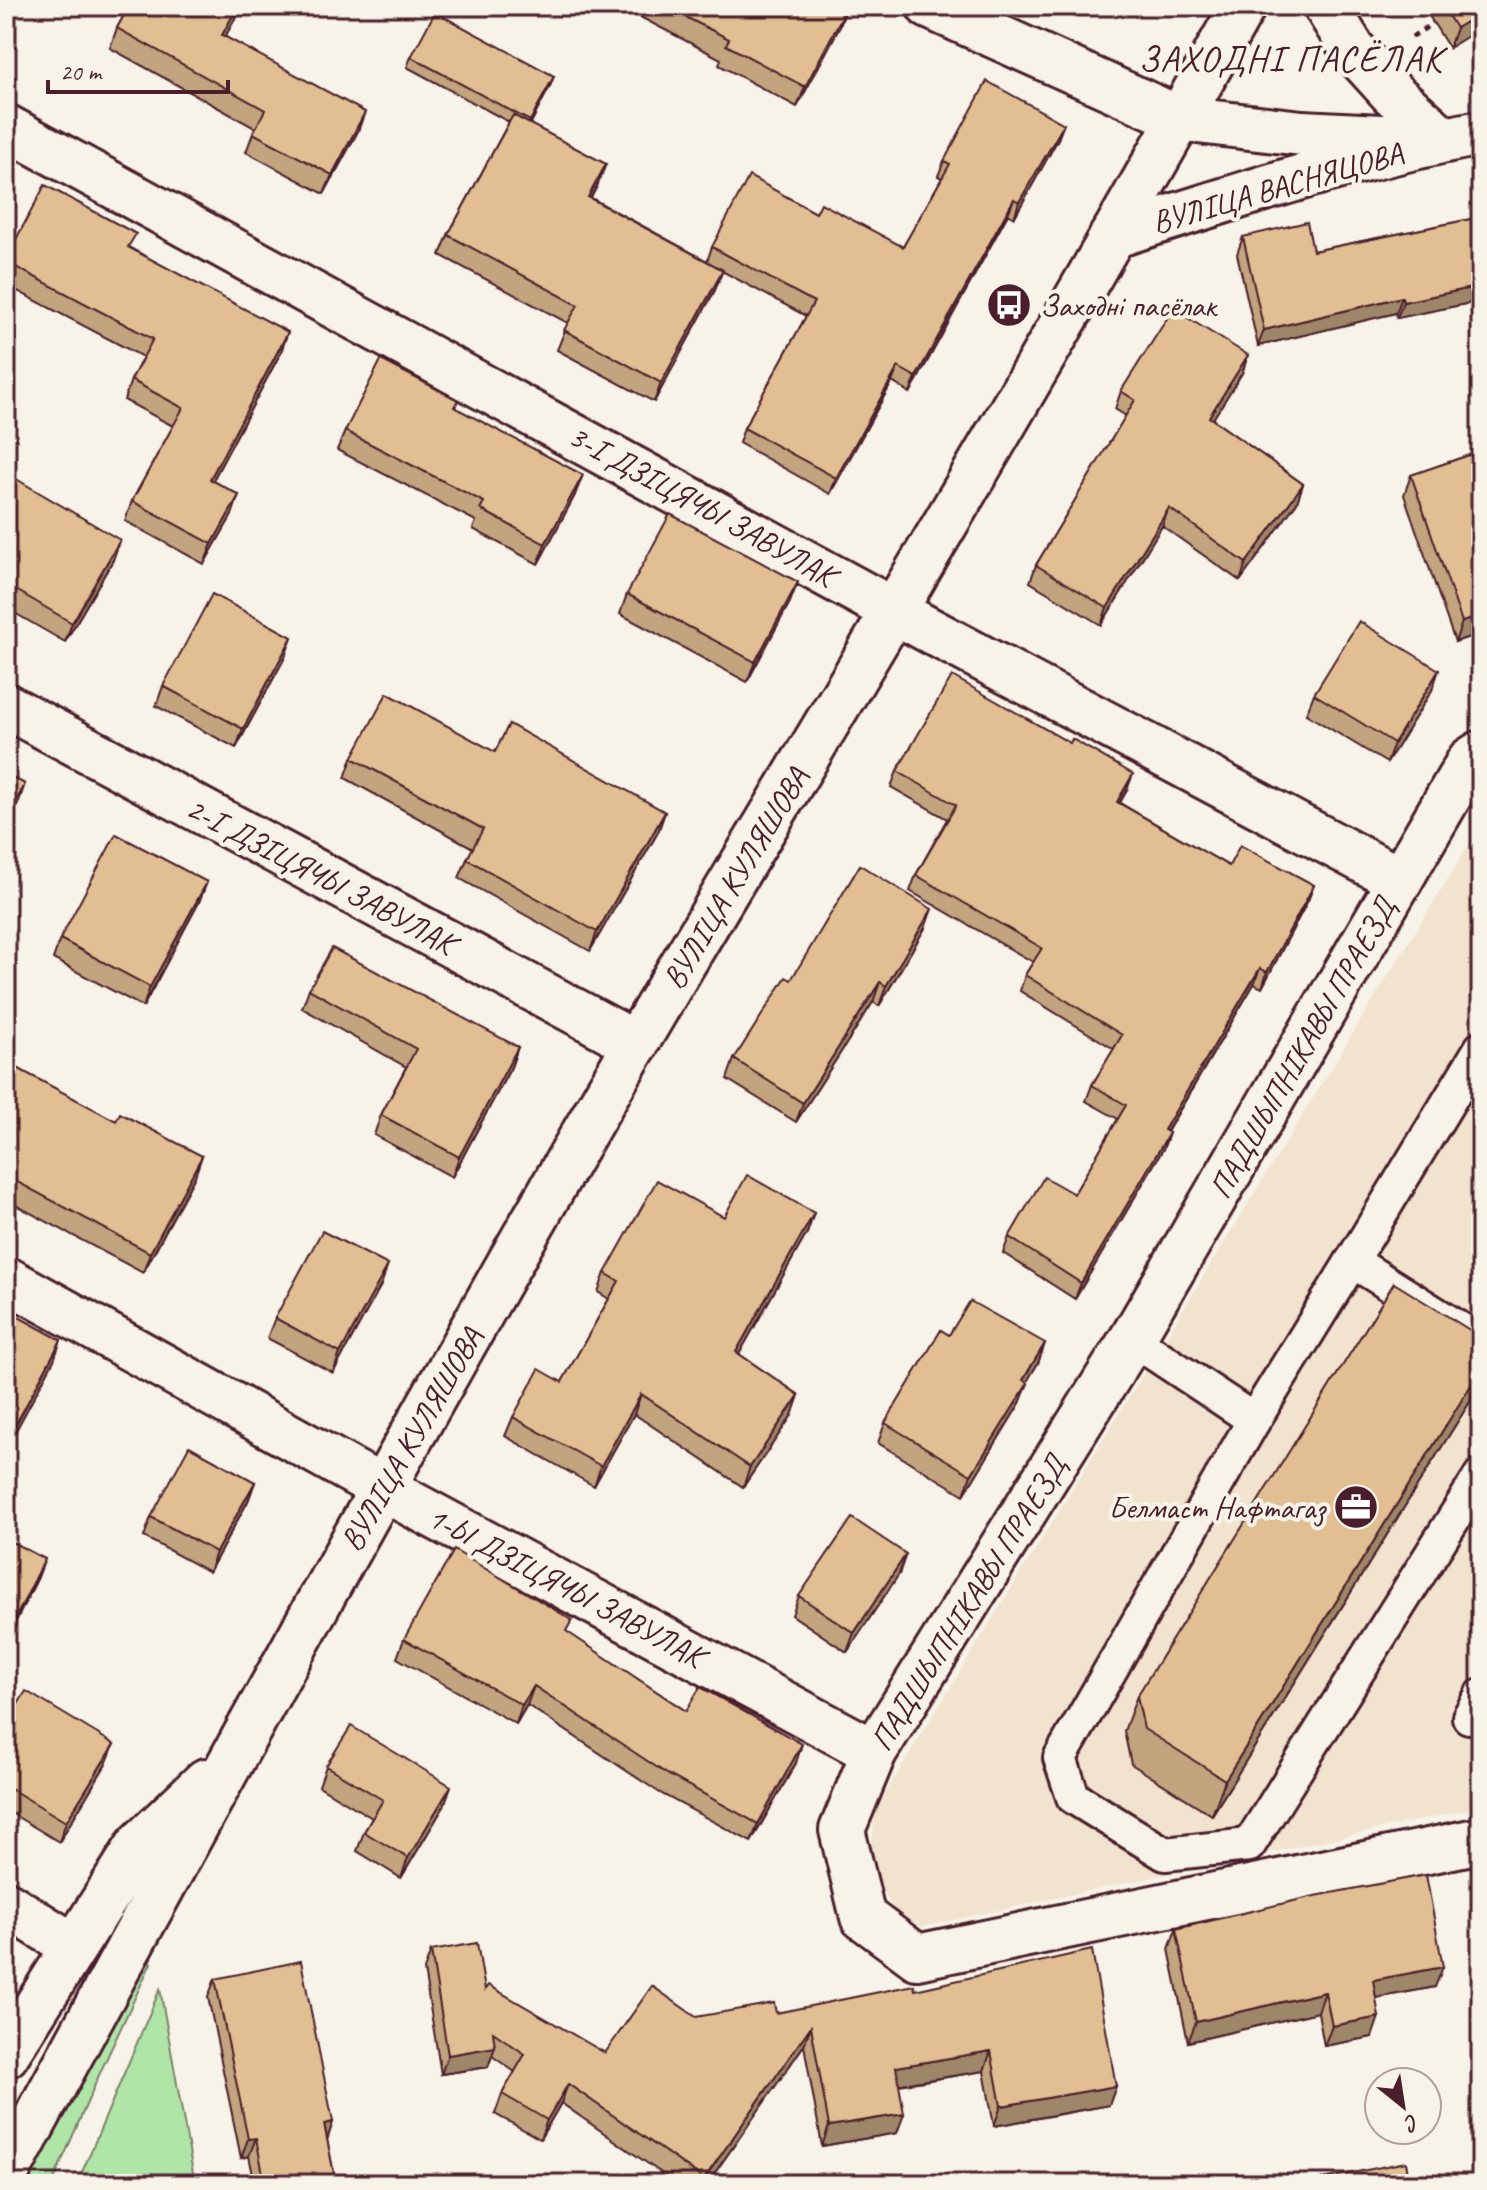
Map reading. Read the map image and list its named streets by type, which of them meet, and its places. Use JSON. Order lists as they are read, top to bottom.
{
  "streets": {
    "street": [
      "ВУЛІЦА ВАСНЯЦОВА",
      "3-І ДЗІЦЯЧЫ ЗАВУЛАК",
      "2-І ДЗІЦЯЧЫ ЗАВУЛАК",
      "ВУЛІЦА КУЛЯШОВА",
      "ПАДШЫПНІКАВЫ ПРАЕЗД",
      "1-Ы ДЗІЦЯЧЫ ЗАВУЛАК"
    ]
  },
  "crossings": [
    ["ВУЛІЦА ВАСНЯЦОВА", "ВУЛІЦА КУЛЯШОВА"],
    ["3-І ДЗІЦЯЧЫ ЗАВУЛАК", "ВУЛІЦА КУЛЯШОВА"],
    ["3-І ДЗІЦЯЧЫ ЗАВУЛАК", "ПАДШЫПНІКАВЫ ПРАЕЗД"],
    ["2-І ДЗІЦЯЧЫ ЗАВУЛАК", "ВУЛІЦА КУЛЯШОВА"],
    ["ВУЛІЦА КУЛЯШОВА", "1-Ы ДЗІЦЯЧЫ ЗАВУЛАК"],
    ["ПАДШЫПНІКАВЫ ПРАЕЗД", "1-Ы ДЗІЦЯЧЫ ЗАВУЛАК"]
  ],
  "districts": ["ЗАХОДНІ ПАСЁЛАК"],
  "places": {
    "bus stop": ["Заходні пасёлак"],
    "office": ["Белмаст Нафтагаз"]
  },
  "scale_bar": "20 m",
  "north": "bottom right"
}
